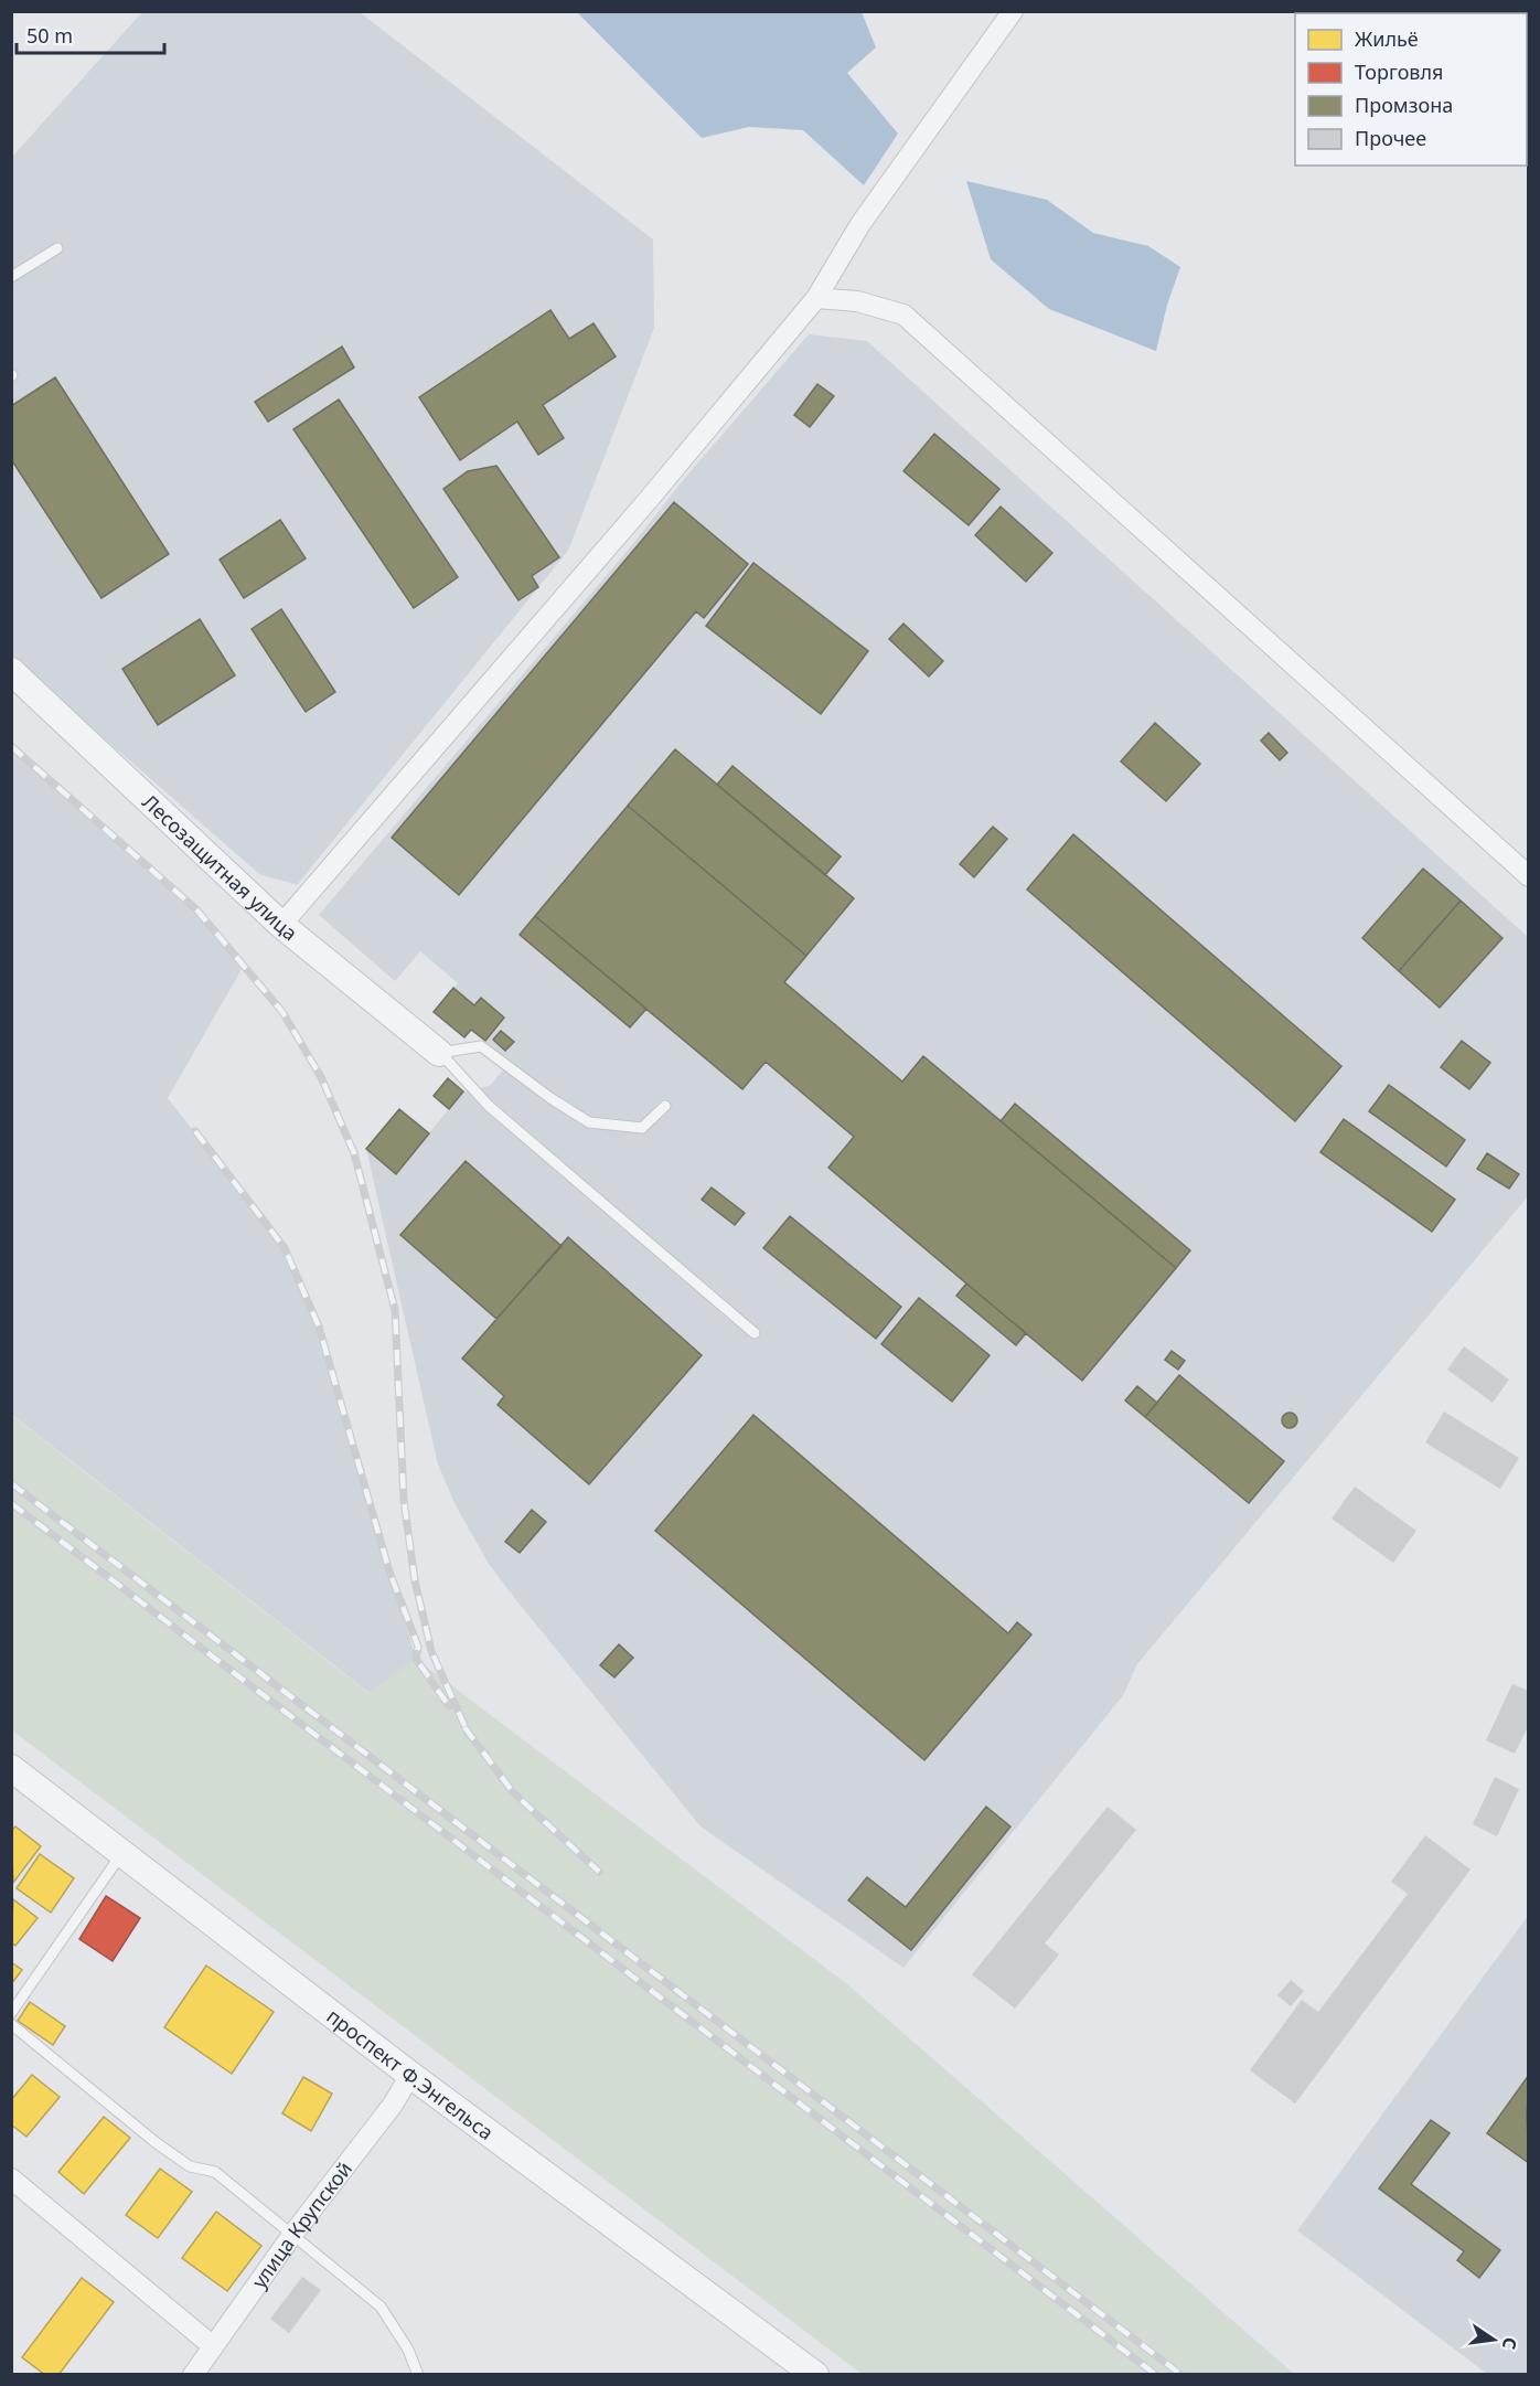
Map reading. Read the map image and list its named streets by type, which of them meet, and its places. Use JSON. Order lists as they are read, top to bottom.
{
  "streets": {
    "street": ["Лесозащитная улица", "проспект Ф.Энгельса", "улица Крупской"]
  },
  "crossings": [
    ["проспект Ф.Энгельса", "улица Крупской"]
  ],
  "legend": [
    "Жильё",
    "Торговля",
    "Промзона",
    "Прочее"
  ],
  "scale_bar": "50 m",
  "north": "right"
}
